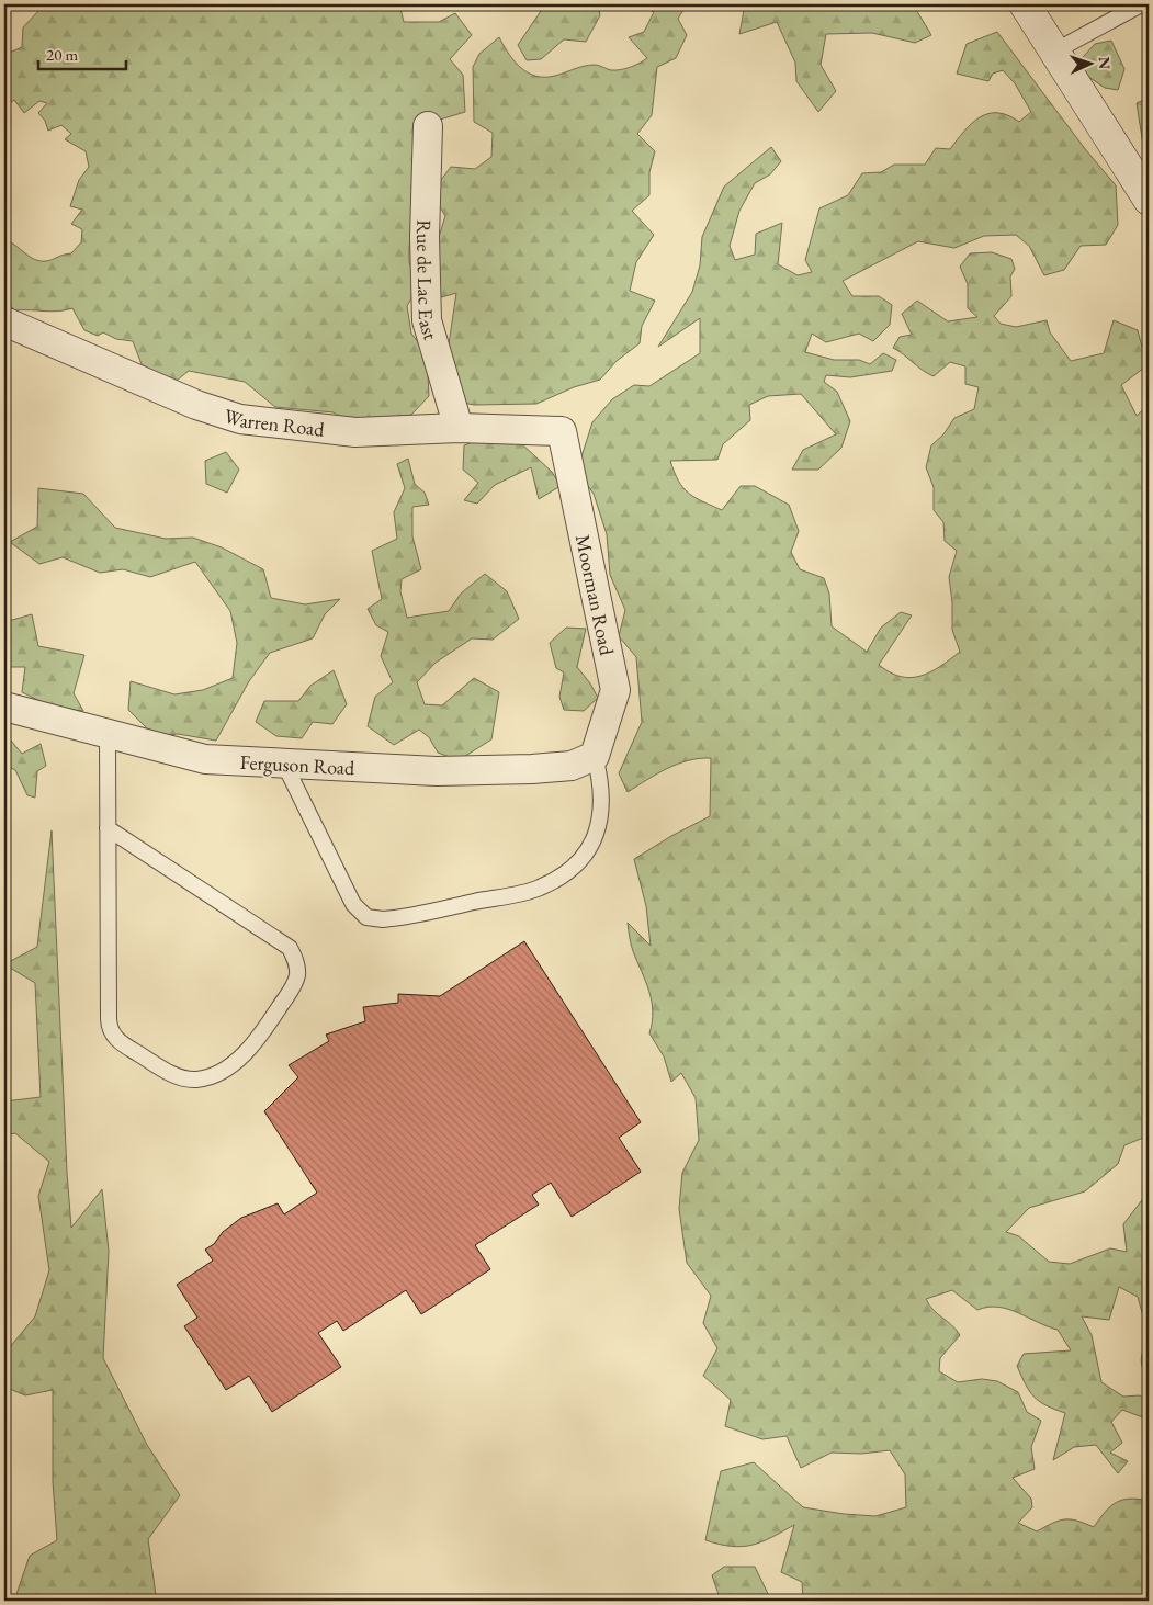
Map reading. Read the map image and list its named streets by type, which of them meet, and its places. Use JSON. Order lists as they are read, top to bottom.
{
  "streets": {
    "street": [
      "Rue de Lac East",
      "Warren Road",
      "Moorman Road",
      "Ferguson Road"
    ]
  },
  "crossings": [
    ["Rue de Lac East", "Warren Road"],
    ["Warren Road", "Moorman Road"],
    ["Moorman Road", "Ferguson Road"]
  ],
  "scale_bar": "20 m",
  "north": "right"
}
